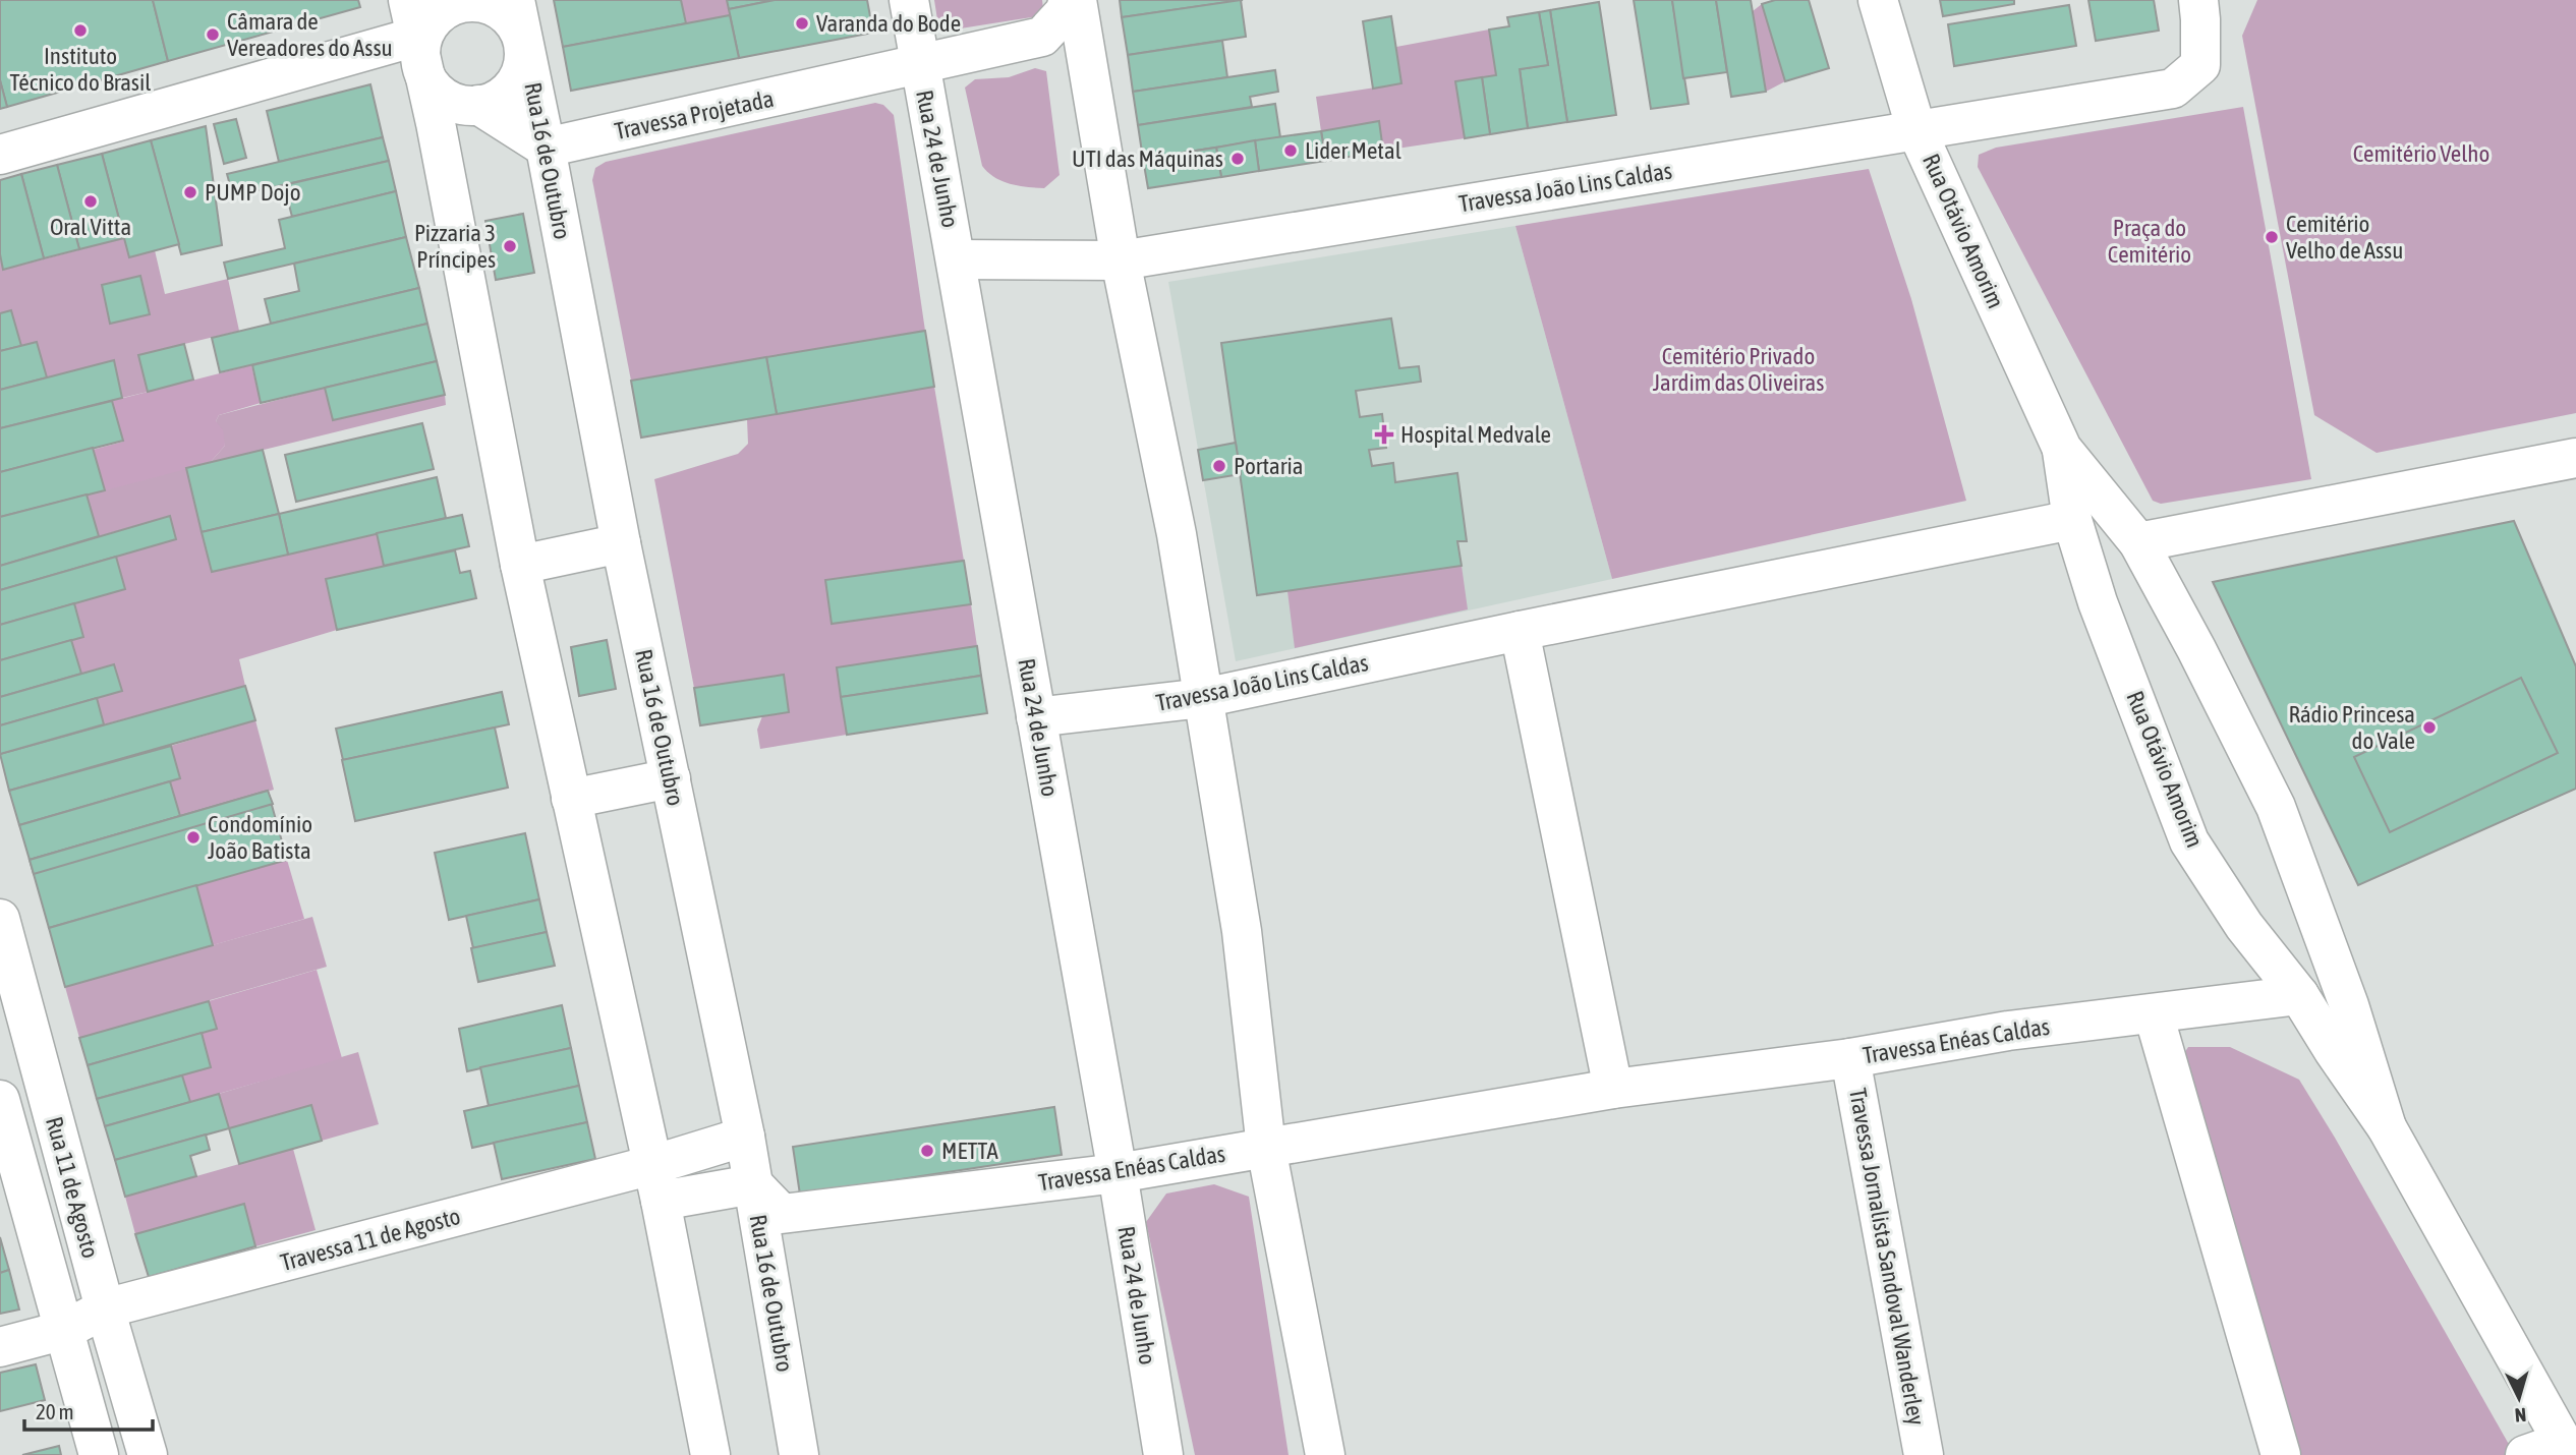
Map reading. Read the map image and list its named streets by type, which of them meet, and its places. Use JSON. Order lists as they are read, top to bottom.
{
  "streets": {
    "street": [
      "Travessa Projetada",
      "Rua 24 de Junho",
      "Rua 16 de Outubro",
      "Travessa João Lins Caldas",
      "Rua Otávio Amorim",
      "Travessa Enéas Caldas",
      "Rua 11 de Agosto",
      "Travessa 11 de Agosto",
      "Travessa Jornalista Sandoval Wanderley"
    ]
  },
  "crossings": [
    ["Travessa Projetada", "Rua 24 de Junho"],
    ["Travessa Projetada", "Rua 16 de Outubro"],
    ["Rua 24 de Junho", "Travessa João Lins Caldas"],
    ["Rua 24 de Junho", "Travessa Enéas Caldas"],
    ["Rua 16 de Outubro", "Travessa Enéas Caldas"],
    ["Rua 16 de Outubro", "Travessa 11 de Agosto"],
    ["Travessa João Lins Caldas", "Rua Otávio Amorim"],
    ["Rua Otávio Amorim", "Travessa Enéas Caldas"],
    ["Travessa Enéas Caldas", "Travessa Jornalista Sandoval Wanderley"],
    ["Rua 11 de Agosto", "Travessa 11 de Agosto"]
  ],
  "parks": ["Cemitério Velho", "Praça do Cemitério", "Cemitério Privado Jardim das Oliveiras"],
  "places": {
    "other": [
      "Varanda do Bode",
      "Instituto Técnico do Brasil",
      "Câmara de Vereadores do Assu",
      "Lider Metal",
      "UTI das Máquinas",
      "PUMP Dojo",
      "Oral Vitta",
      "Cemitério Velho de Assu",
      "Pizzaria 3 Príncipes",
      "Portaria",
      "Rádio Princesa do Vale",
      "Condomínio João Batista",
      "METTA"
    ],
    "health": ["Hospital Medvale"]
  },
  "scale_bar": "20 m",
  "north": "bottom"
}
